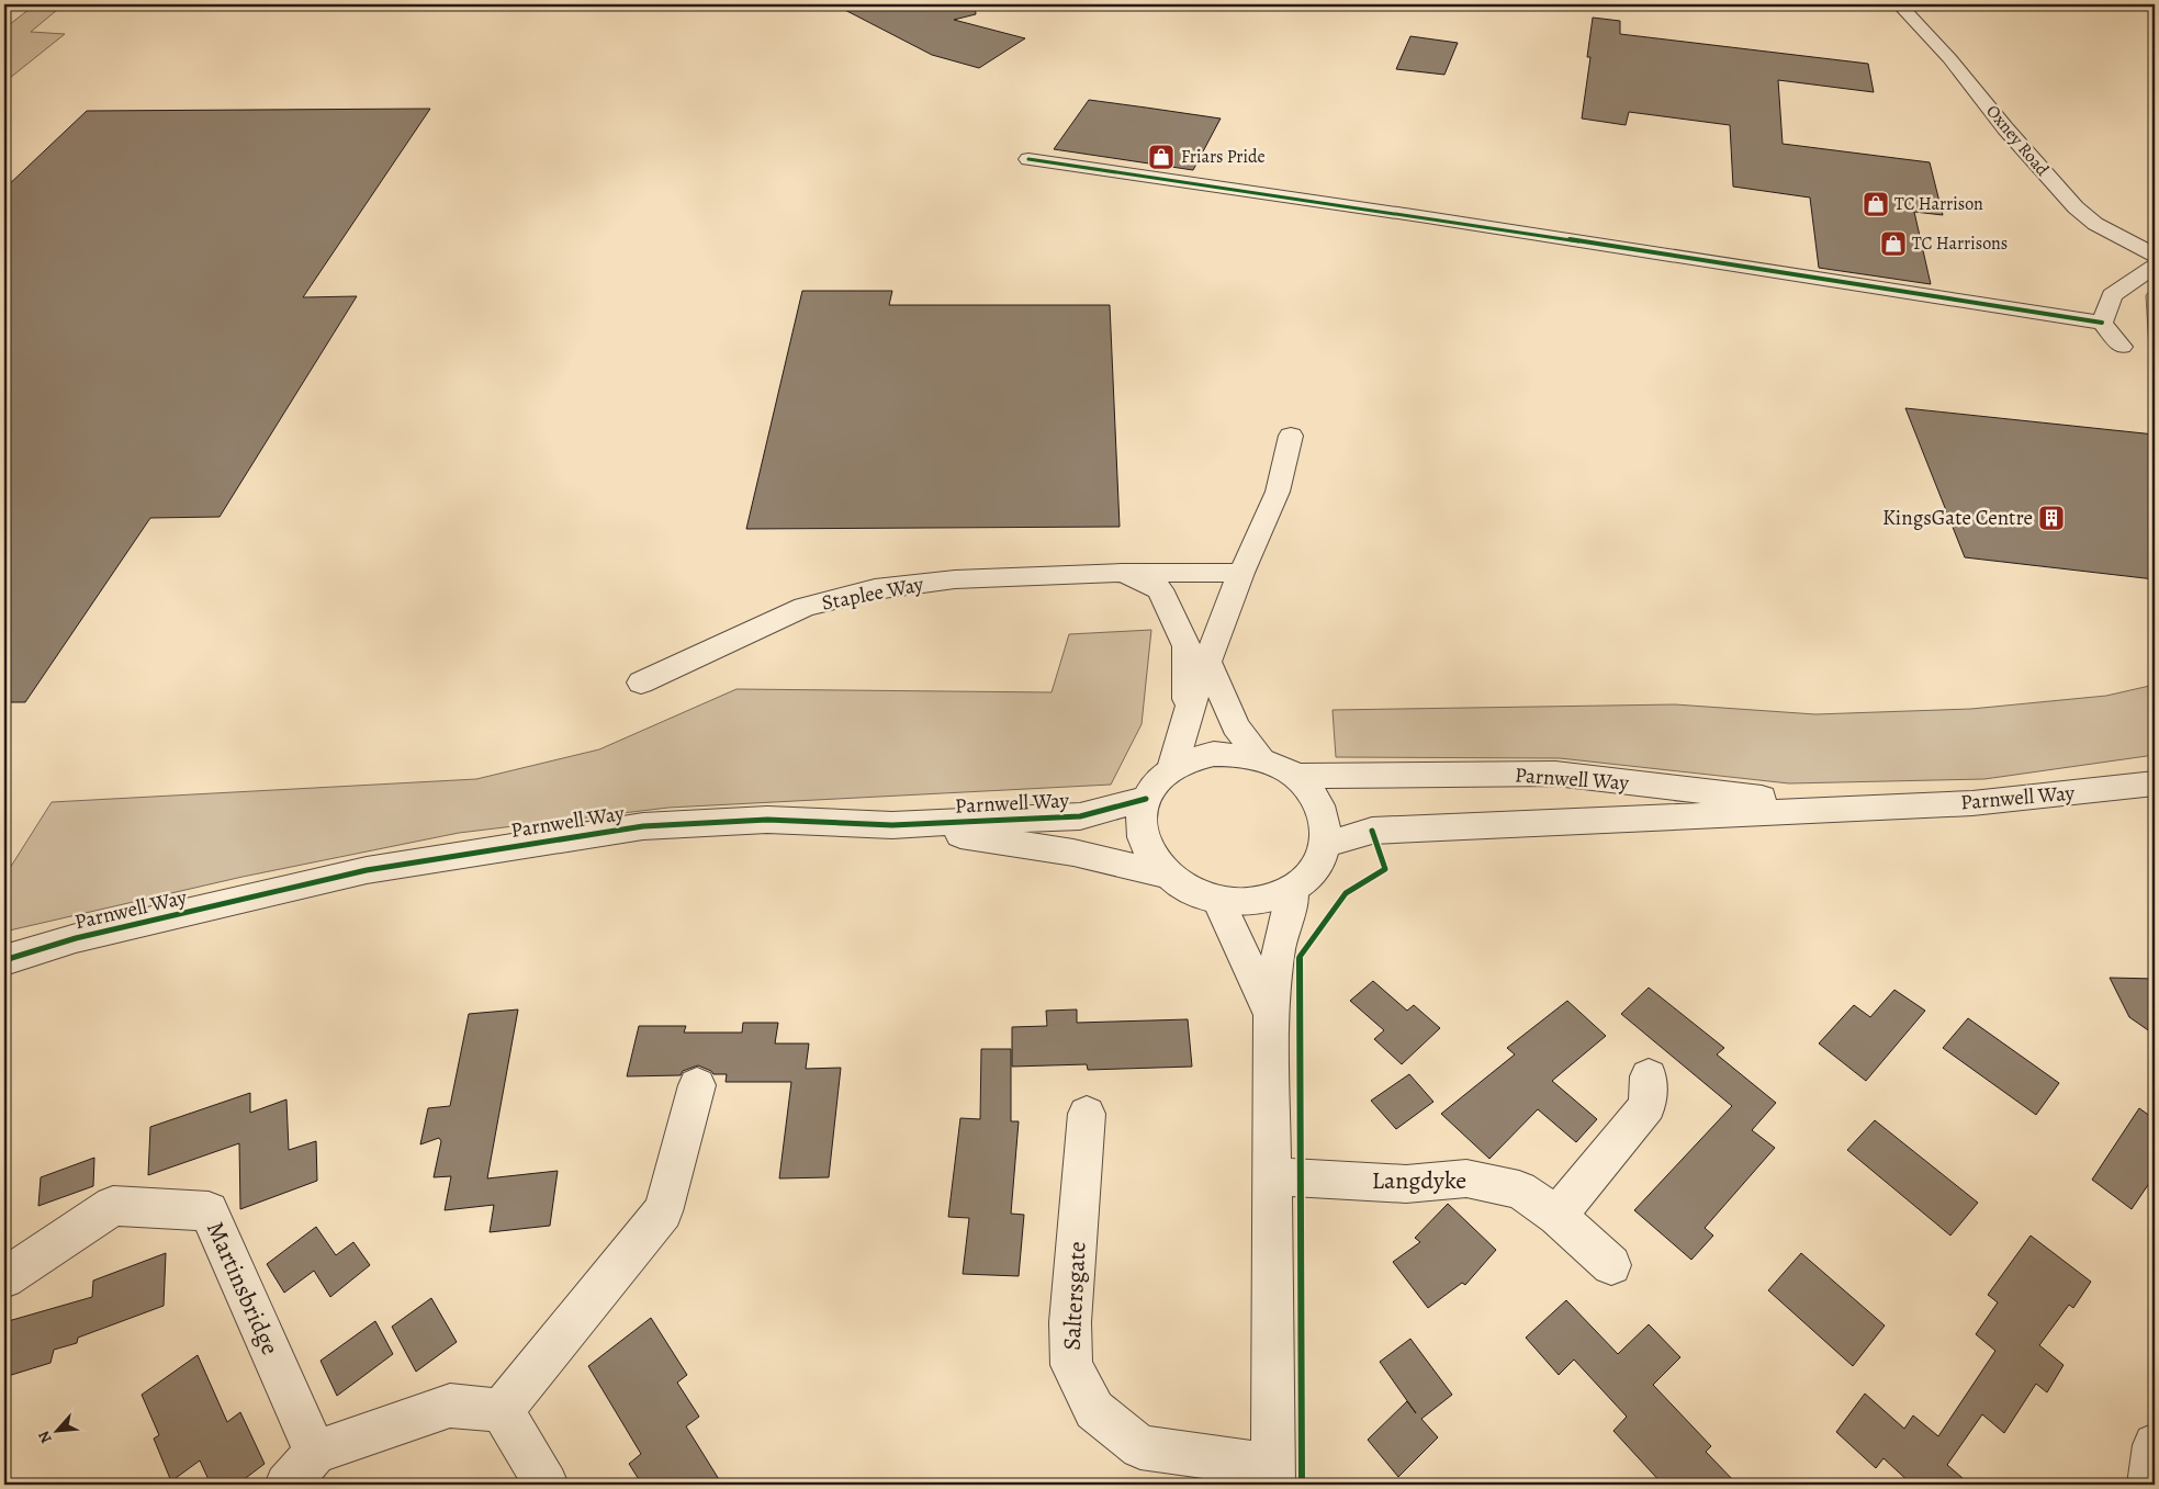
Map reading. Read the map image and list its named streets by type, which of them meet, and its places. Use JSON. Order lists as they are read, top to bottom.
{
  "streets": {
    "street": [
      "Oxney Road",
      "Staplee Way",
      "Parnwell Way",
      "Langdyke",
      "Martinsbridge",
      "Saltersgate"
    ]
  },
  "crossings": [
    ["Staplee Way", "Parnwell Way"],
    ["Staplee Way", "Saltersgate"],
    ["Parnwell Way", "Saltersgate"],
    ["Langdyke", "Saltersgate"]
  ],
  "places": {
    "shop": ["Friars Pride", "TC Harrison", "TC Harrisons"],
    "building": ["KingsGate Centre"]
  },
  "north": "bottom left"
}
